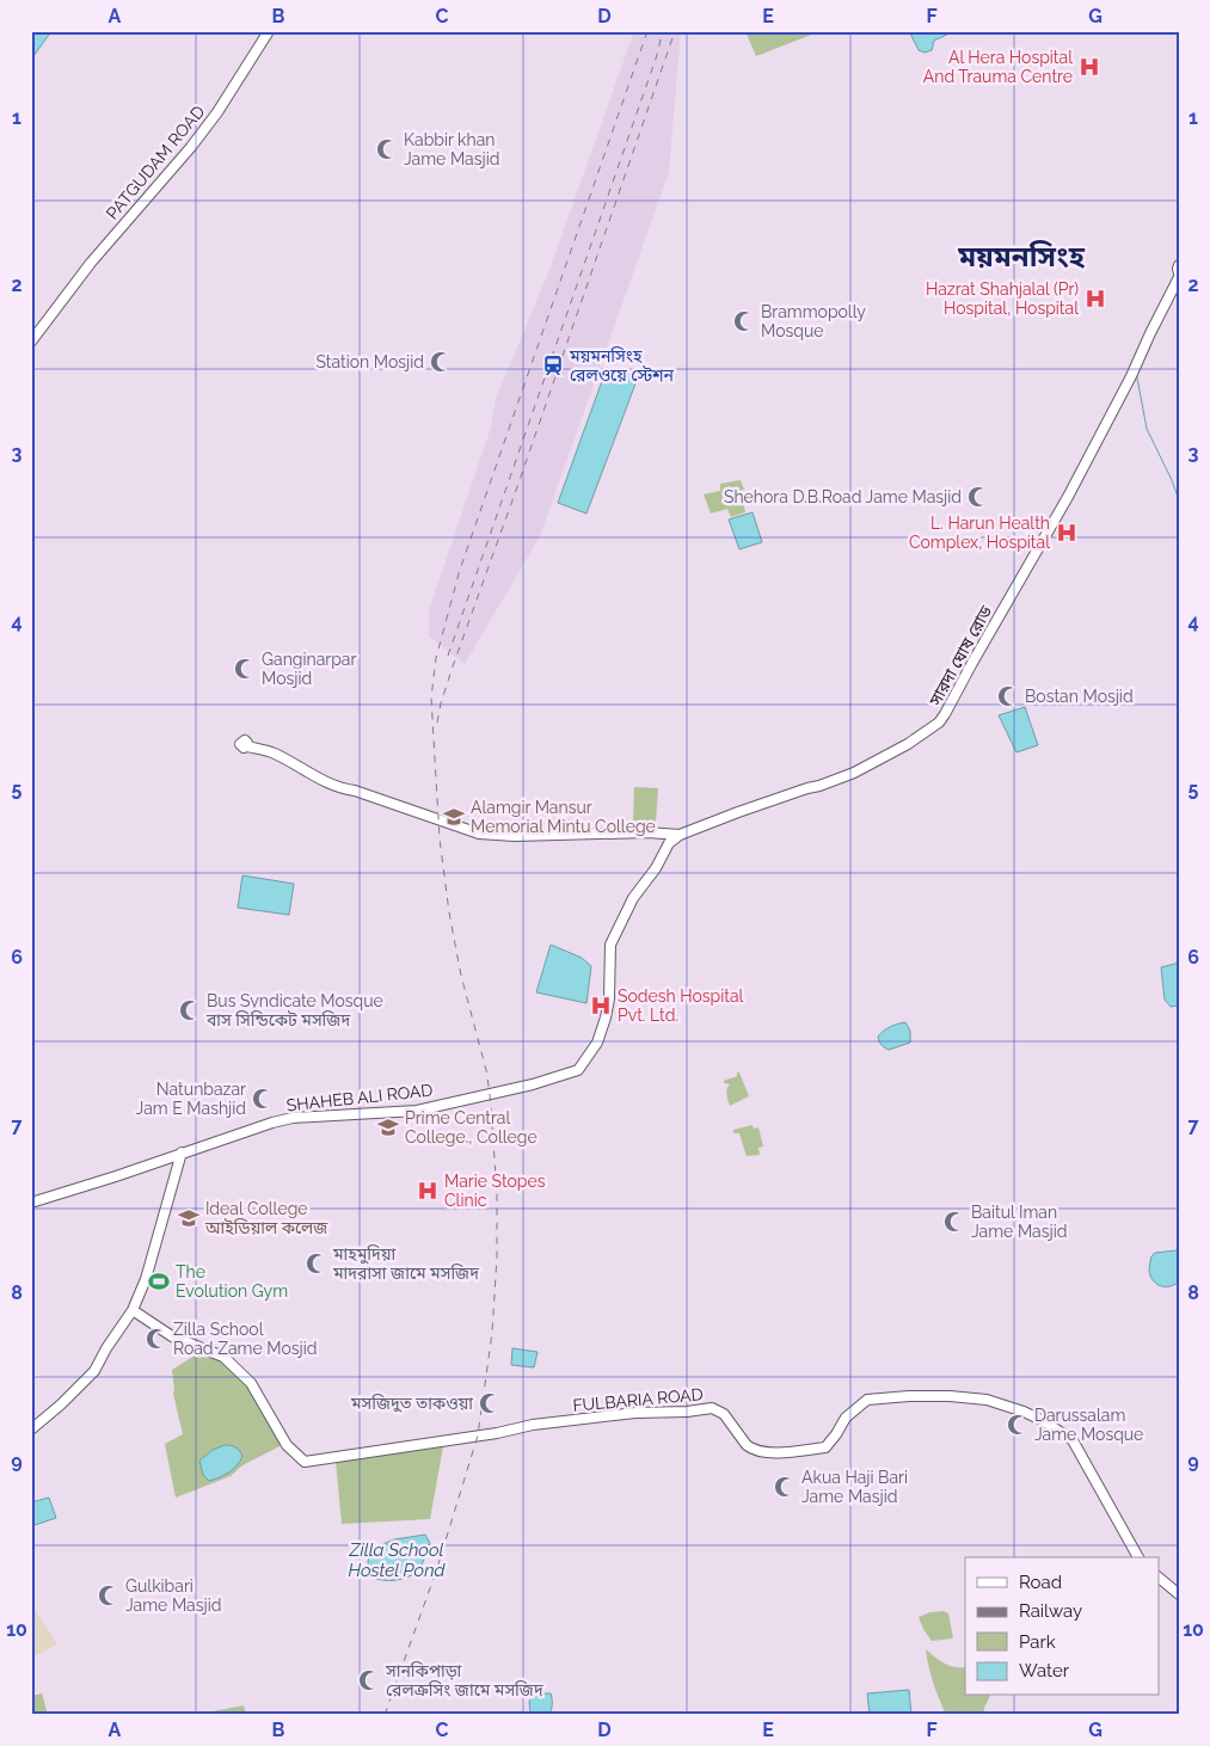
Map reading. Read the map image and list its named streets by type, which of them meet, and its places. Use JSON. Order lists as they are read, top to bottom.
{
  "streets": {
    "main road": [
      "PATGUDAM ROAD",
      "সারদা ঘোষ রোড",
      "SHAHEB ALI ROAD",
      "FULBARIA ROAD"
    ]
  },
  "crossings": [
    ["সারদা ঘোষ রোড", "SHAHEB ALI ROAD"]
  ],
  "districts": ["ময়মনসিংহ"],
  "water": ["Zilla School Hostel Pond"],
  "places": {
    "hospital": [
      "Al Hera Hospital And Trauma Centre",
      "Hazrat Shahjalal (Pr) Hospital, Hospital",
      "L. Harun Health Complex, Hospital",
      "Sodesh Hospital Pvt. Ltd.",
      "Marie Stopes Clinic"
    ],
    "mosque": [
      "Kabbir khan Jame Masjid",
      "Brammopolly Mosque",
      "Station Mosjid",
      "Shehora D.B.Road Jame Masjid",
      "Ganginarpar Mosjid",
      "Bostan Mosjid",
      "Bus Syndicate Mosque বাস সিন্ডিকেট মসজিদ",
      "Natunbazar Jam E Mashjid",
      "Baitul Iman Jame Masjid",
      "মাহমুদিয়া মাদরাসা জামে মসজিদ",
      "Zilla School Road Zame Mosjid",
      "মসজিদুত তাকওয়া",
      "Darussalam Jame Mosque",
      "Akua Haji Bari Jame Masjid",
      "Gulkibari Jame Masjid",
      "সানকিপাড়া রেলক্রসিং জামে মসজিদ"
    ],
    "station": ["ময়মনসিংহ রেলওয়ে স্টেশন"],
    "school or university": ["Alamgir Mansur Memorial Mintu College", "Prime Central College., College", "Ideal College আইডিয়াল কলেজ"],
    "sports": ["The Evolution Gym"]
  },
  "legend": [
    "Road",
    "Railway",
    "Park",
    "Water"
  ],
  "grid": {
    "columns": [
      "A",
      "B",
      "C",
      "D",
      "E",
      "F",
      "G"
    ],
    "rows": [
      "1",
      "2",
      "3",
      "4",
      "5",
      "6",
      "7",
      "8",
      "9",
      "10"
    ]
  }
}
